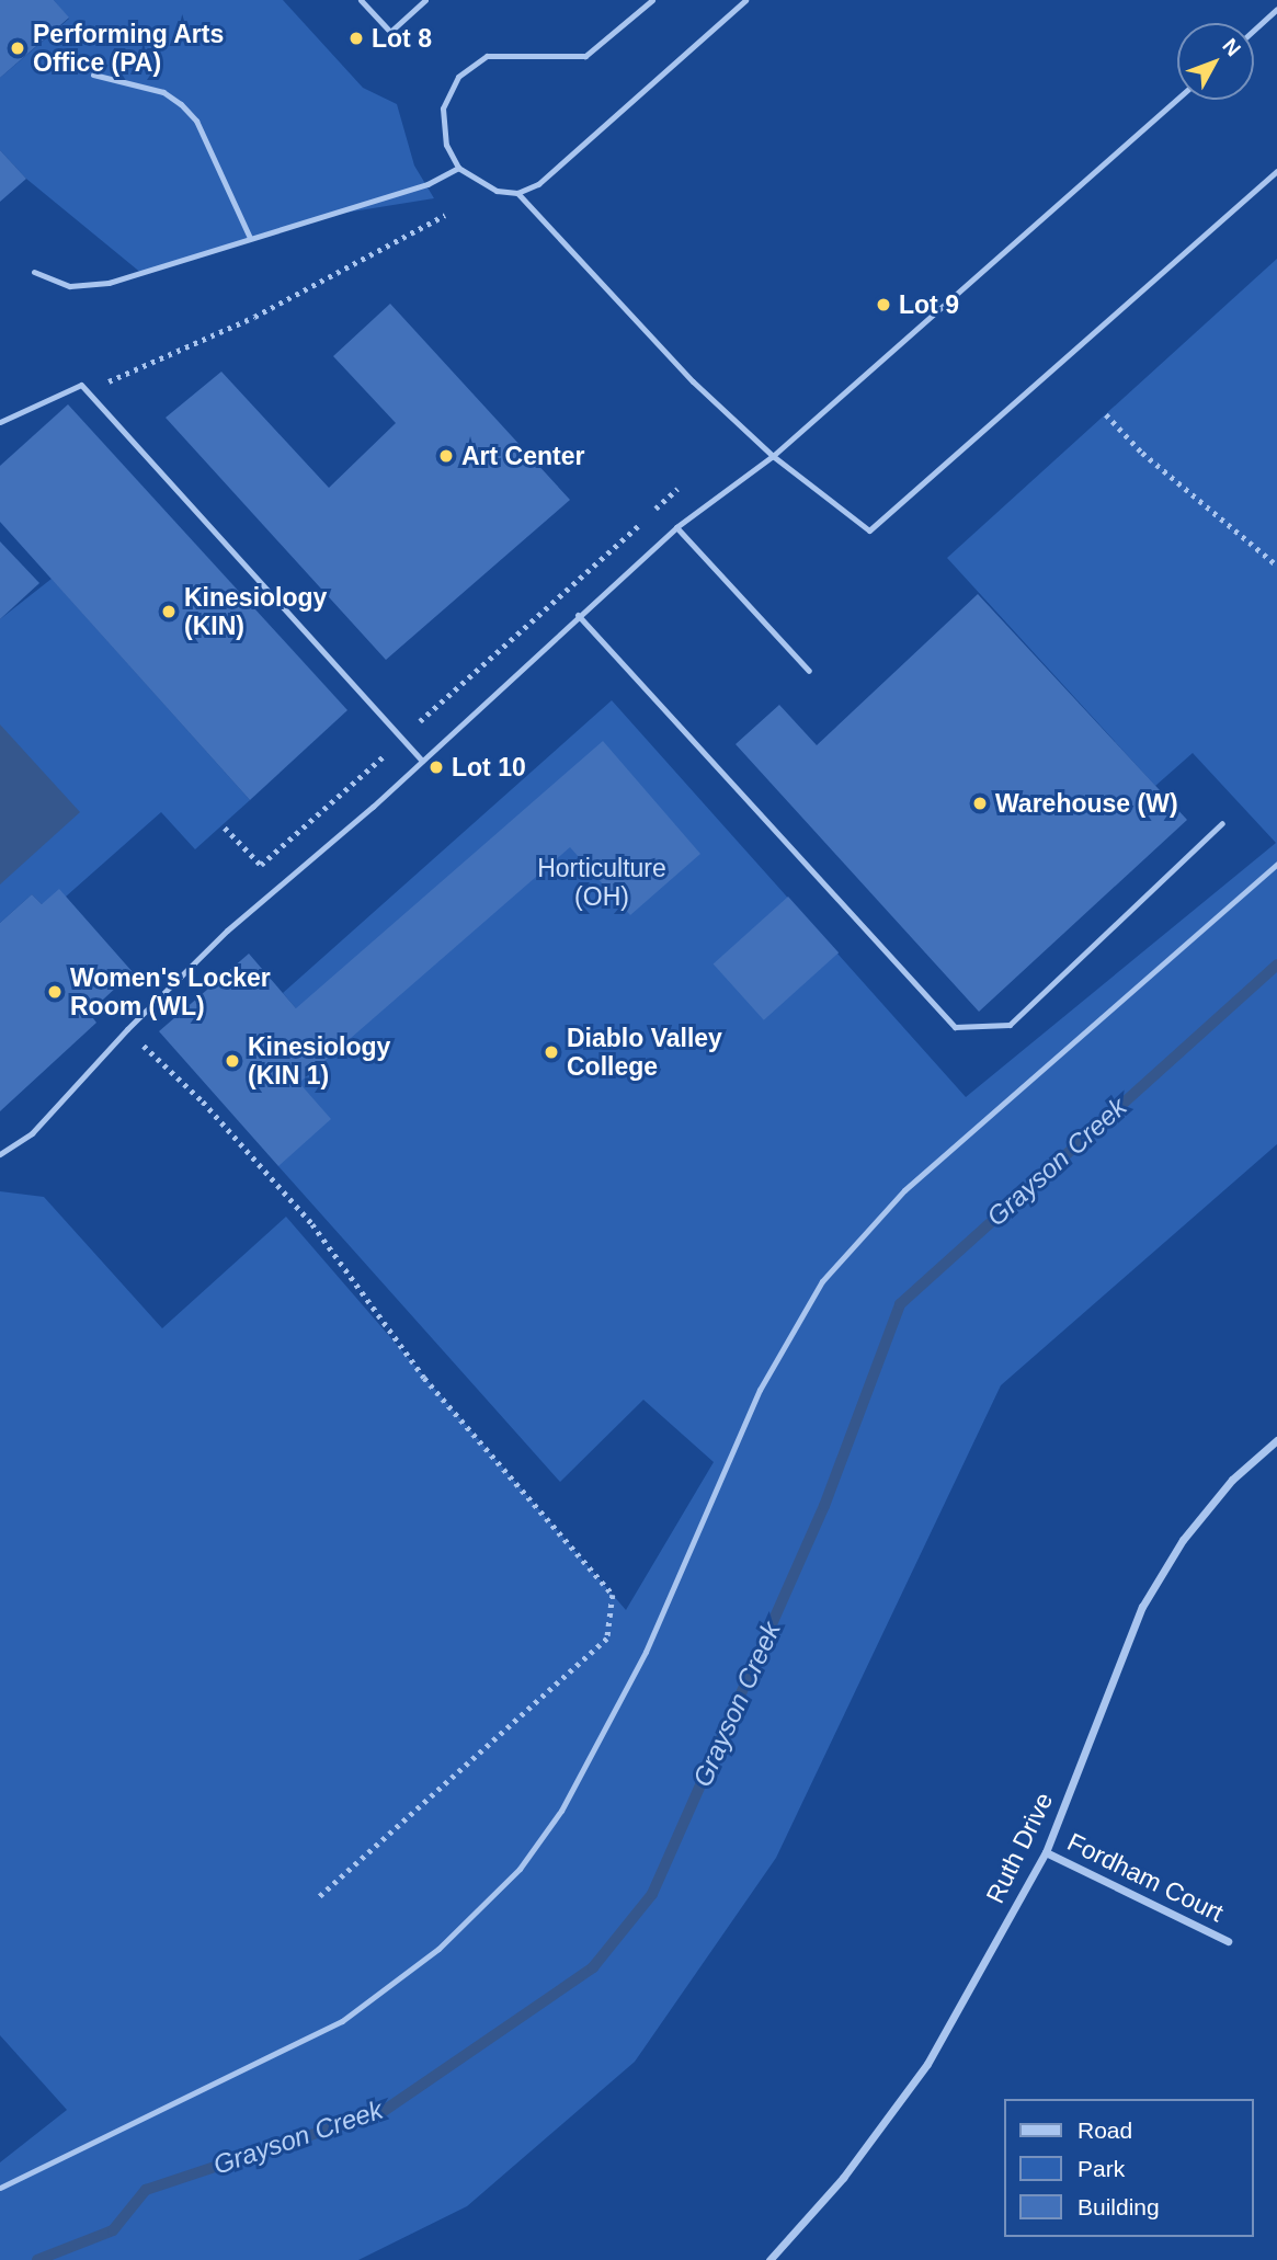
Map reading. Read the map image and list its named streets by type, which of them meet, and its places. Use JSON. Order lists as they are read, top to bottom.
{
  "streets": {
    "street": ["Ruth Drive", "Fordham Court"]
  },
  "crossings": [
    ["Ruth Drive", "Fordham Court"]
  ],
  "water": ["Grayson Creek"],
  "parks": ["Horticulture (OH)"],
  "places": [
    "Lot 8",
    "Performing Arts Office (PA)",
    "Lot 9",
    "Art Center",
    "Kinesiology (KIN)",
    "Lot 10",
    "Warehouse (W)",
    "Women's Locker Room (WL)",
    "Diablo Valley College",
    "Kinesiology (KIN 1)"
  ],
  "legend": ["Road", "Park", "Building"],
  "north": "top right"
}
